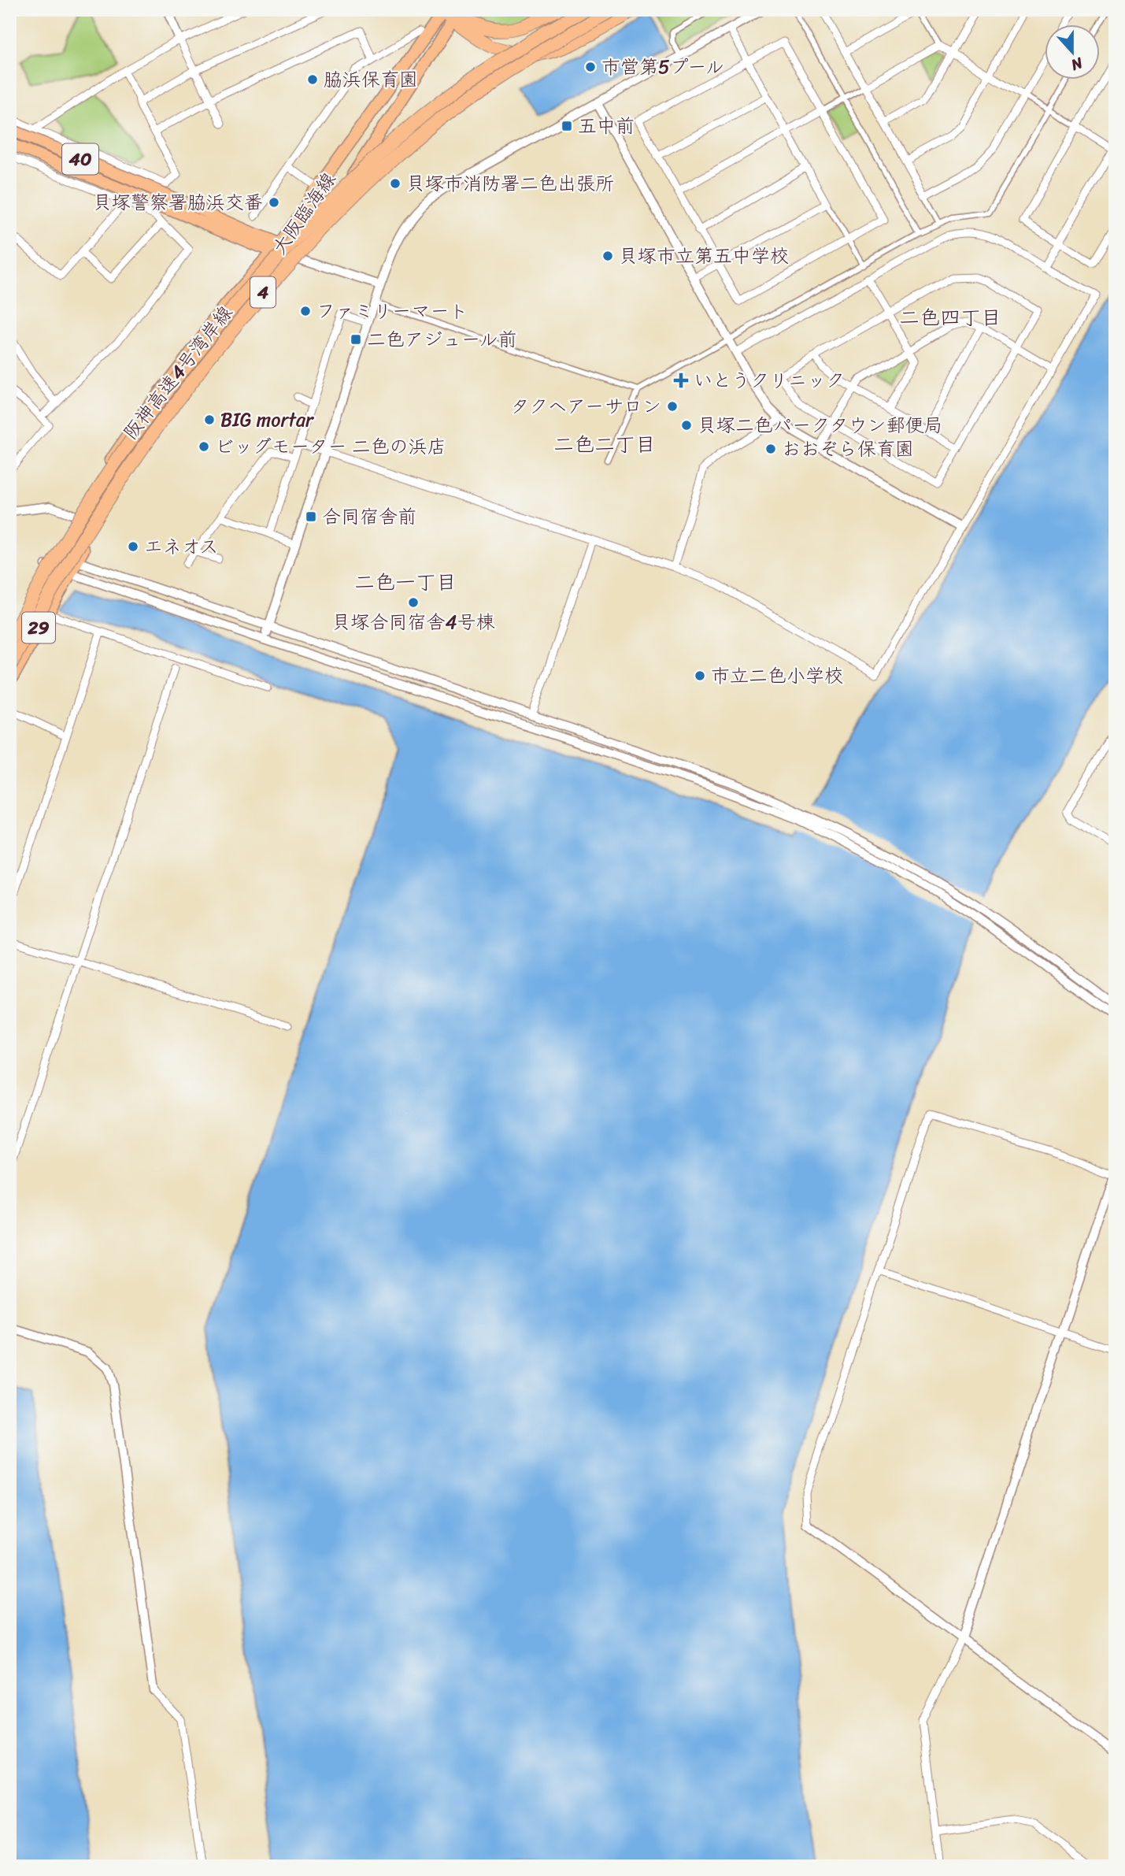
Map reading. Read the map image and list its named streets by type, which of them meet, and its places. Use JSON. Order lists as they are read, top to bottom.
{
  "streets": {
    "highway": ["4", "阪神高速4号湾岸線"],
    "main road": ["40", "大阪臨海線", "29"]
  },
  "crossings": [
    ["40", "大阪臨海線"]
  ],
  "districts": ["二色四丁目", "二色二丁目", "二色一丁目"],
  "places": {
    "other": [
      "市営第5プール",
      "脇浜保育園",
      "貝塚市消防署二色出張所",
      "貝塚警察署脇浜交番",
      "貝塚市立第五中学校",
      "ファミリーマート",
      "タクヘアーサロン",
      "BIG mortar",
      "貝塚二色パークタウン郵便局",
      "ビッグモーター 二色の浜店",
      "おおぞら保育園",
      "エネオス",
      "貝塚合同宿舎4号棟",
      "市立二色小学校"
    ],
    "transit": ["五中前", "二色アジュール前", "合同宿舎前"],
    "health": ["いとうクリニック"]
  },
  "north": "bottom"
}
